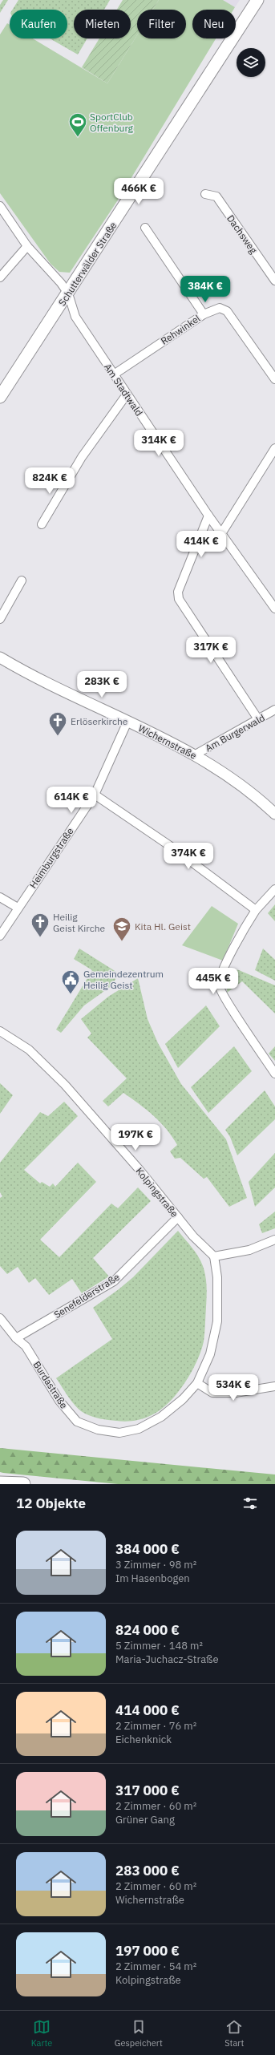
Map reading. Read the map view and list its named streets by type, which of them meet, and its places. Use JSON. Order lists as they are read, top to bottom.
{
  "streets": {
    "main road": ["Schutterwälder Straße"],
    "street": [
      "Dachsweg",
      "Rehwinkel",
      "Am Stadtwald",
      "Am Burgerwald",
      "Wichernstraße",
      "Heimburgstraße",
      "Kolpingstraße",
      "Senefelderstraße",
      "Burdastraße"
    ]
  },
  "crossings": [
    ["Schutterwälder Straße", "Am Stadtwald"],
    ["Rehwinkel", "Am Stadtwald"],
    ["Am Burgerwald", "Wichernstraße"],
    ["Wichernstraße", "Heimburgstraße"],
    ["Kolpingstraße", "Senefelderstraße"],
    ["Kolpingstraße", "Burdastraße"],
    ["Senefelderstraße", "Burdastraße"]
  ],
  "places": {
    "sports": ["SportClub Offenburg"],
    "church": ["Erlöserkirche", "Heilig Geist Kirche"],
    "school or university": ["Kita Hl. Geist"],
    "public building": ["Gemeindezentrum Heilig Geist"]
  },
  "page": {
    "chip": [
      "Kaufen",
      "Mieten",
      "Filter",
      "Neu"
    ],
    "price": [
      "466K €",
      "384K €",
      "314K €",
      "824K €",
      "414K €",
      "317K €",
      "283K €",
      "614K €",
      "374K €",
      "445K €",
      "197K €",
      "534K €"
    ],
    "heading": "12 Objekte",
    "list": [
      {
        "name": "384 000 €",
        "note": "3 Zimmer · 98 m² · Im Hasenbogen"
      },
      {
        "name": "824 000 €",
        "note": "5 Zimmer · 148 m² · Maria-Juchacz-Straße"
      },
      {
        "name": "414 000 €",
        "note": "2 Zimmer · 76 m² · Eichenknick"
      },
      {
        "name": "317 000 €",
        "note": "2 Zimmer · 60 m² · Grüner Gang"
      },
      {
        "name": "283 000 €",
        "note": "2 Zimmer · 60 m² · Wichernstraße"
      },
      {
        "name": "197 000 €",
        "note": "2 Zimmer · 54 m² · Kolpingstraße"
      }
    ],
    "tabs": ["Karte", "Gespeichert", "Start"]
  }
}
